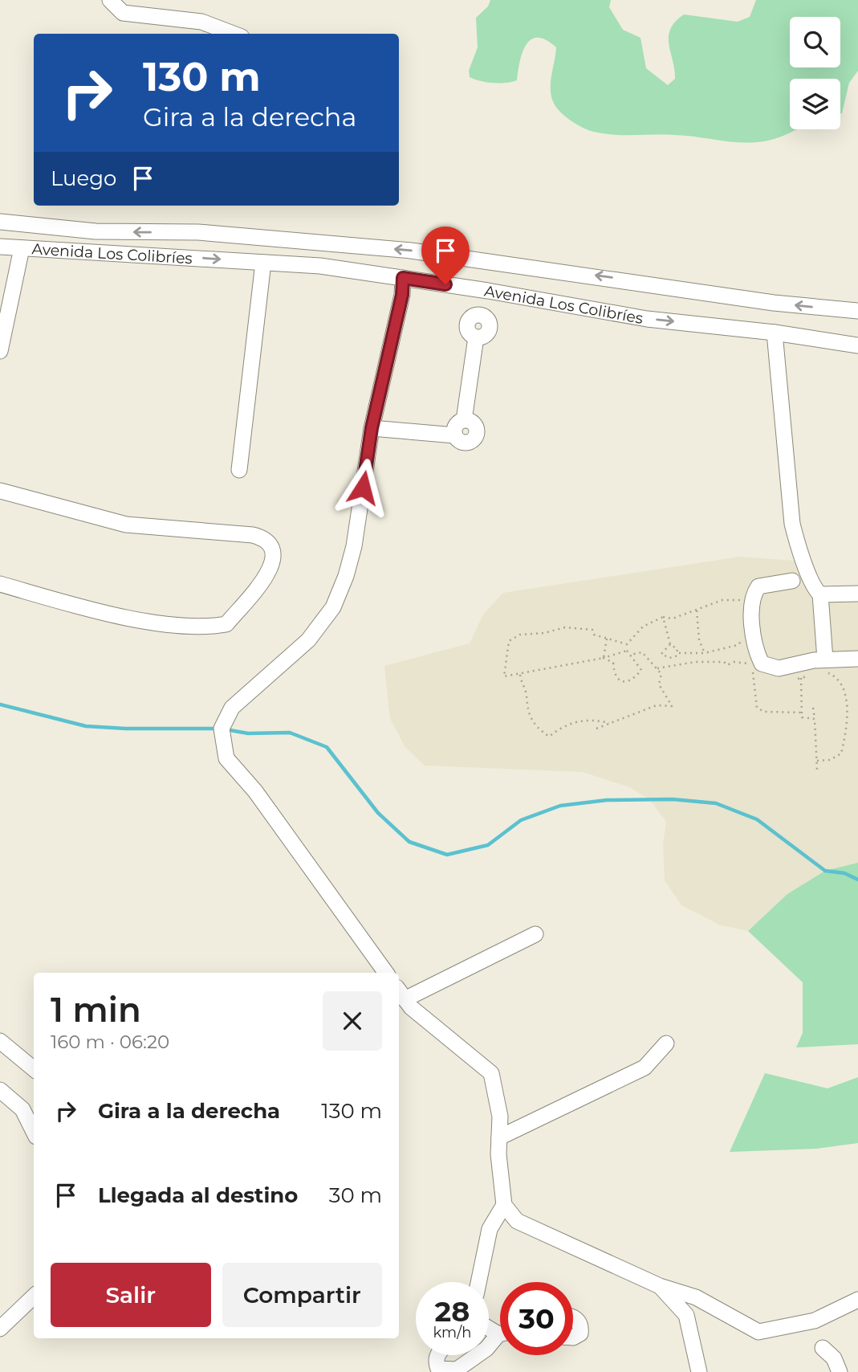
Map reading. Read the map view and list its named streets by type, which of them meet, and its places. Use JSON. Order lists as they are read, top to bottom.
{
  "streets": {
    "street": ["Avenida Los Colibríes"]
  },
  "page": {
    "turn": ["130 m", "Gira a la derecha"],
    "then": "Luego",
    "heading": ["1 min", "160 m · 06:20"],
    "list": [
      {
        "name": "Gira a la derecha",
        "value": "130 m"
      },
      {
        "name": "Llegada al destino",
        "value": "30 m"
      }
    ],
    "buttons": ["Salir", "Compartir"],
    "speed": "28 km/h",
    "limit": "30"
  }
}
